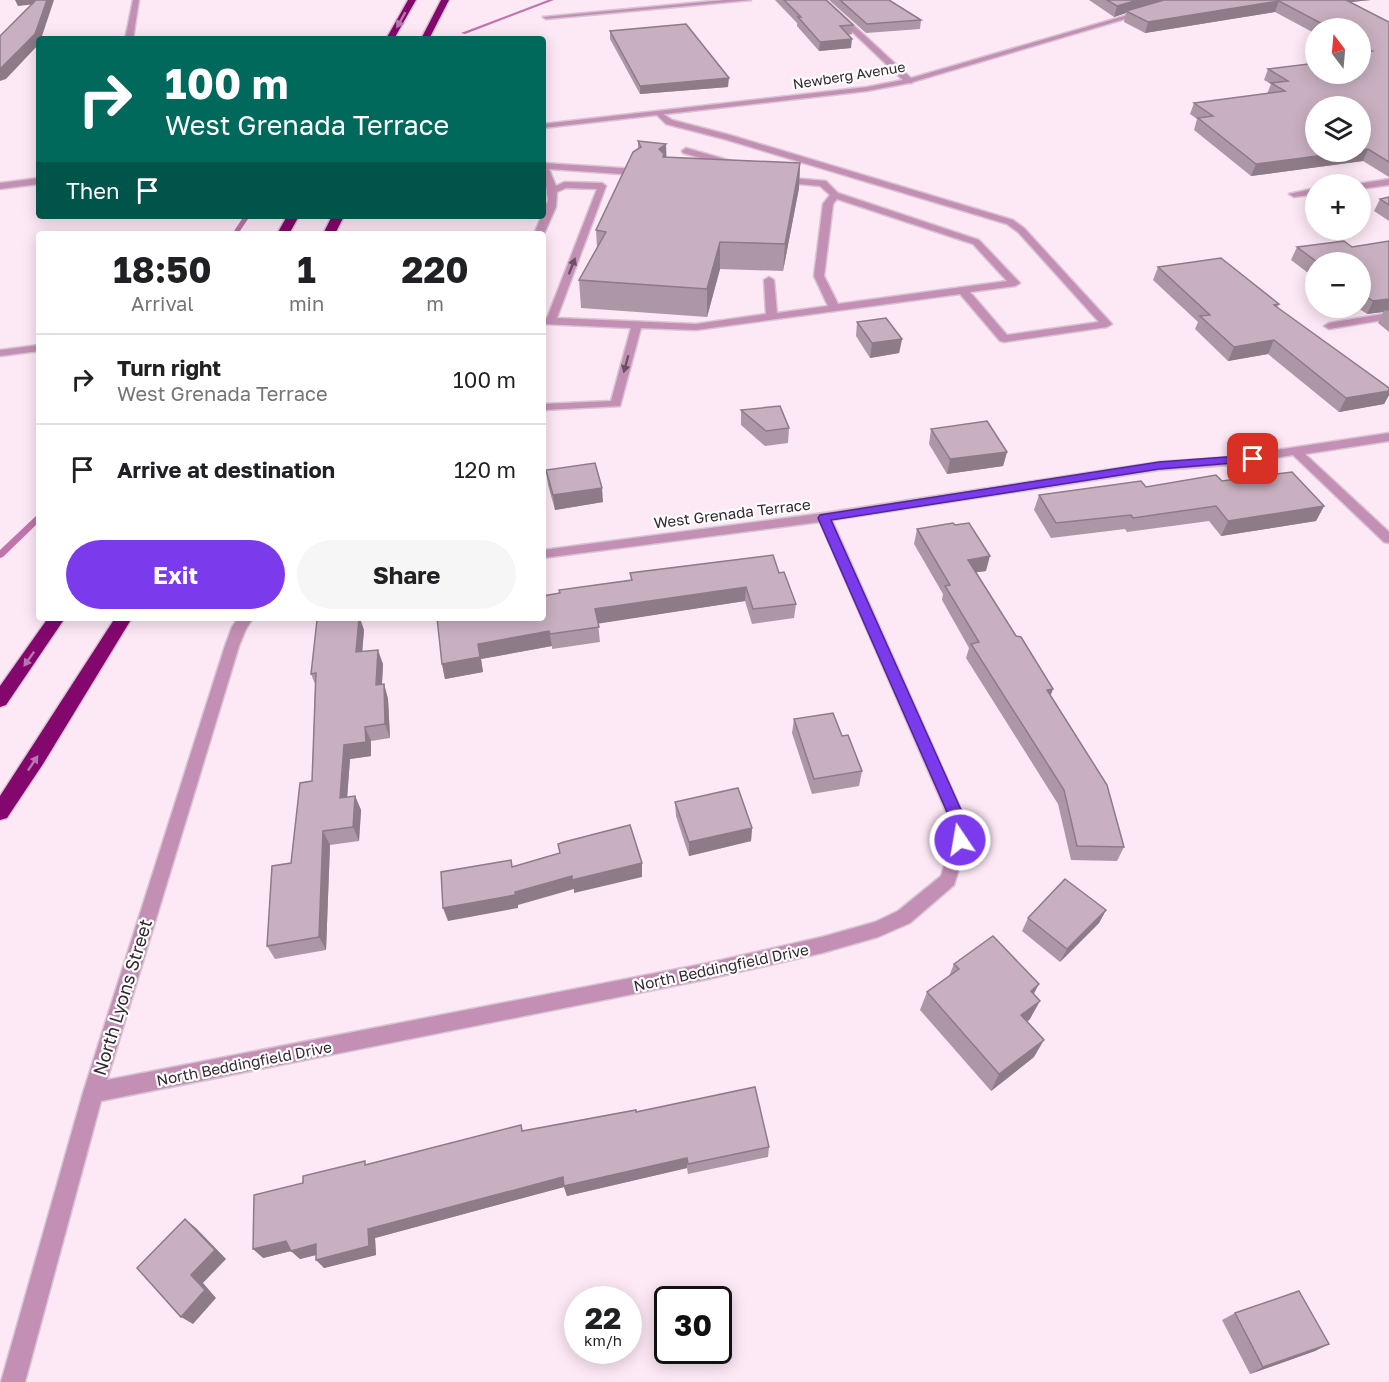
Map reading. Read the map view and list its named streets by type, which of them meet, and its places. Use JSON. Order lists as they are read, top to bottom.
{
  "streets": {
    "street": [
      "Newberg Avenue",
      "West Grenada Terrace",
      "North Beddingfield Drive",
      "North Lyons Street"
    ]
  },
  "crossings": [
    ["West Grenada Terrace", "North Beddingfield Drive"],
    ["North Beddingfield Drive", "North Lyons Street"]
  ],
  "north": "top",
  "page": {
    "map_buttons": ["+", "−"],
    "turn": ["100 m", "West Grenada Terrace"],
    "then": "Then",
    "eta": [
      "18:50",
      "Arrival",
      "1",
      "min",
      "220",
      "m"
    ],
    "list": [
      {
        "name": "Turn right",
        "note": "West Grenada Terrace",
        "value": "100 m"
      },
      {
        "name": "Arrive at destination",
        "value": "120 m"
      }
    ],
    "buttons": ["Exit", "Share"],
    "speed": "22 km/h",
    "limit": "30"
  }
}
